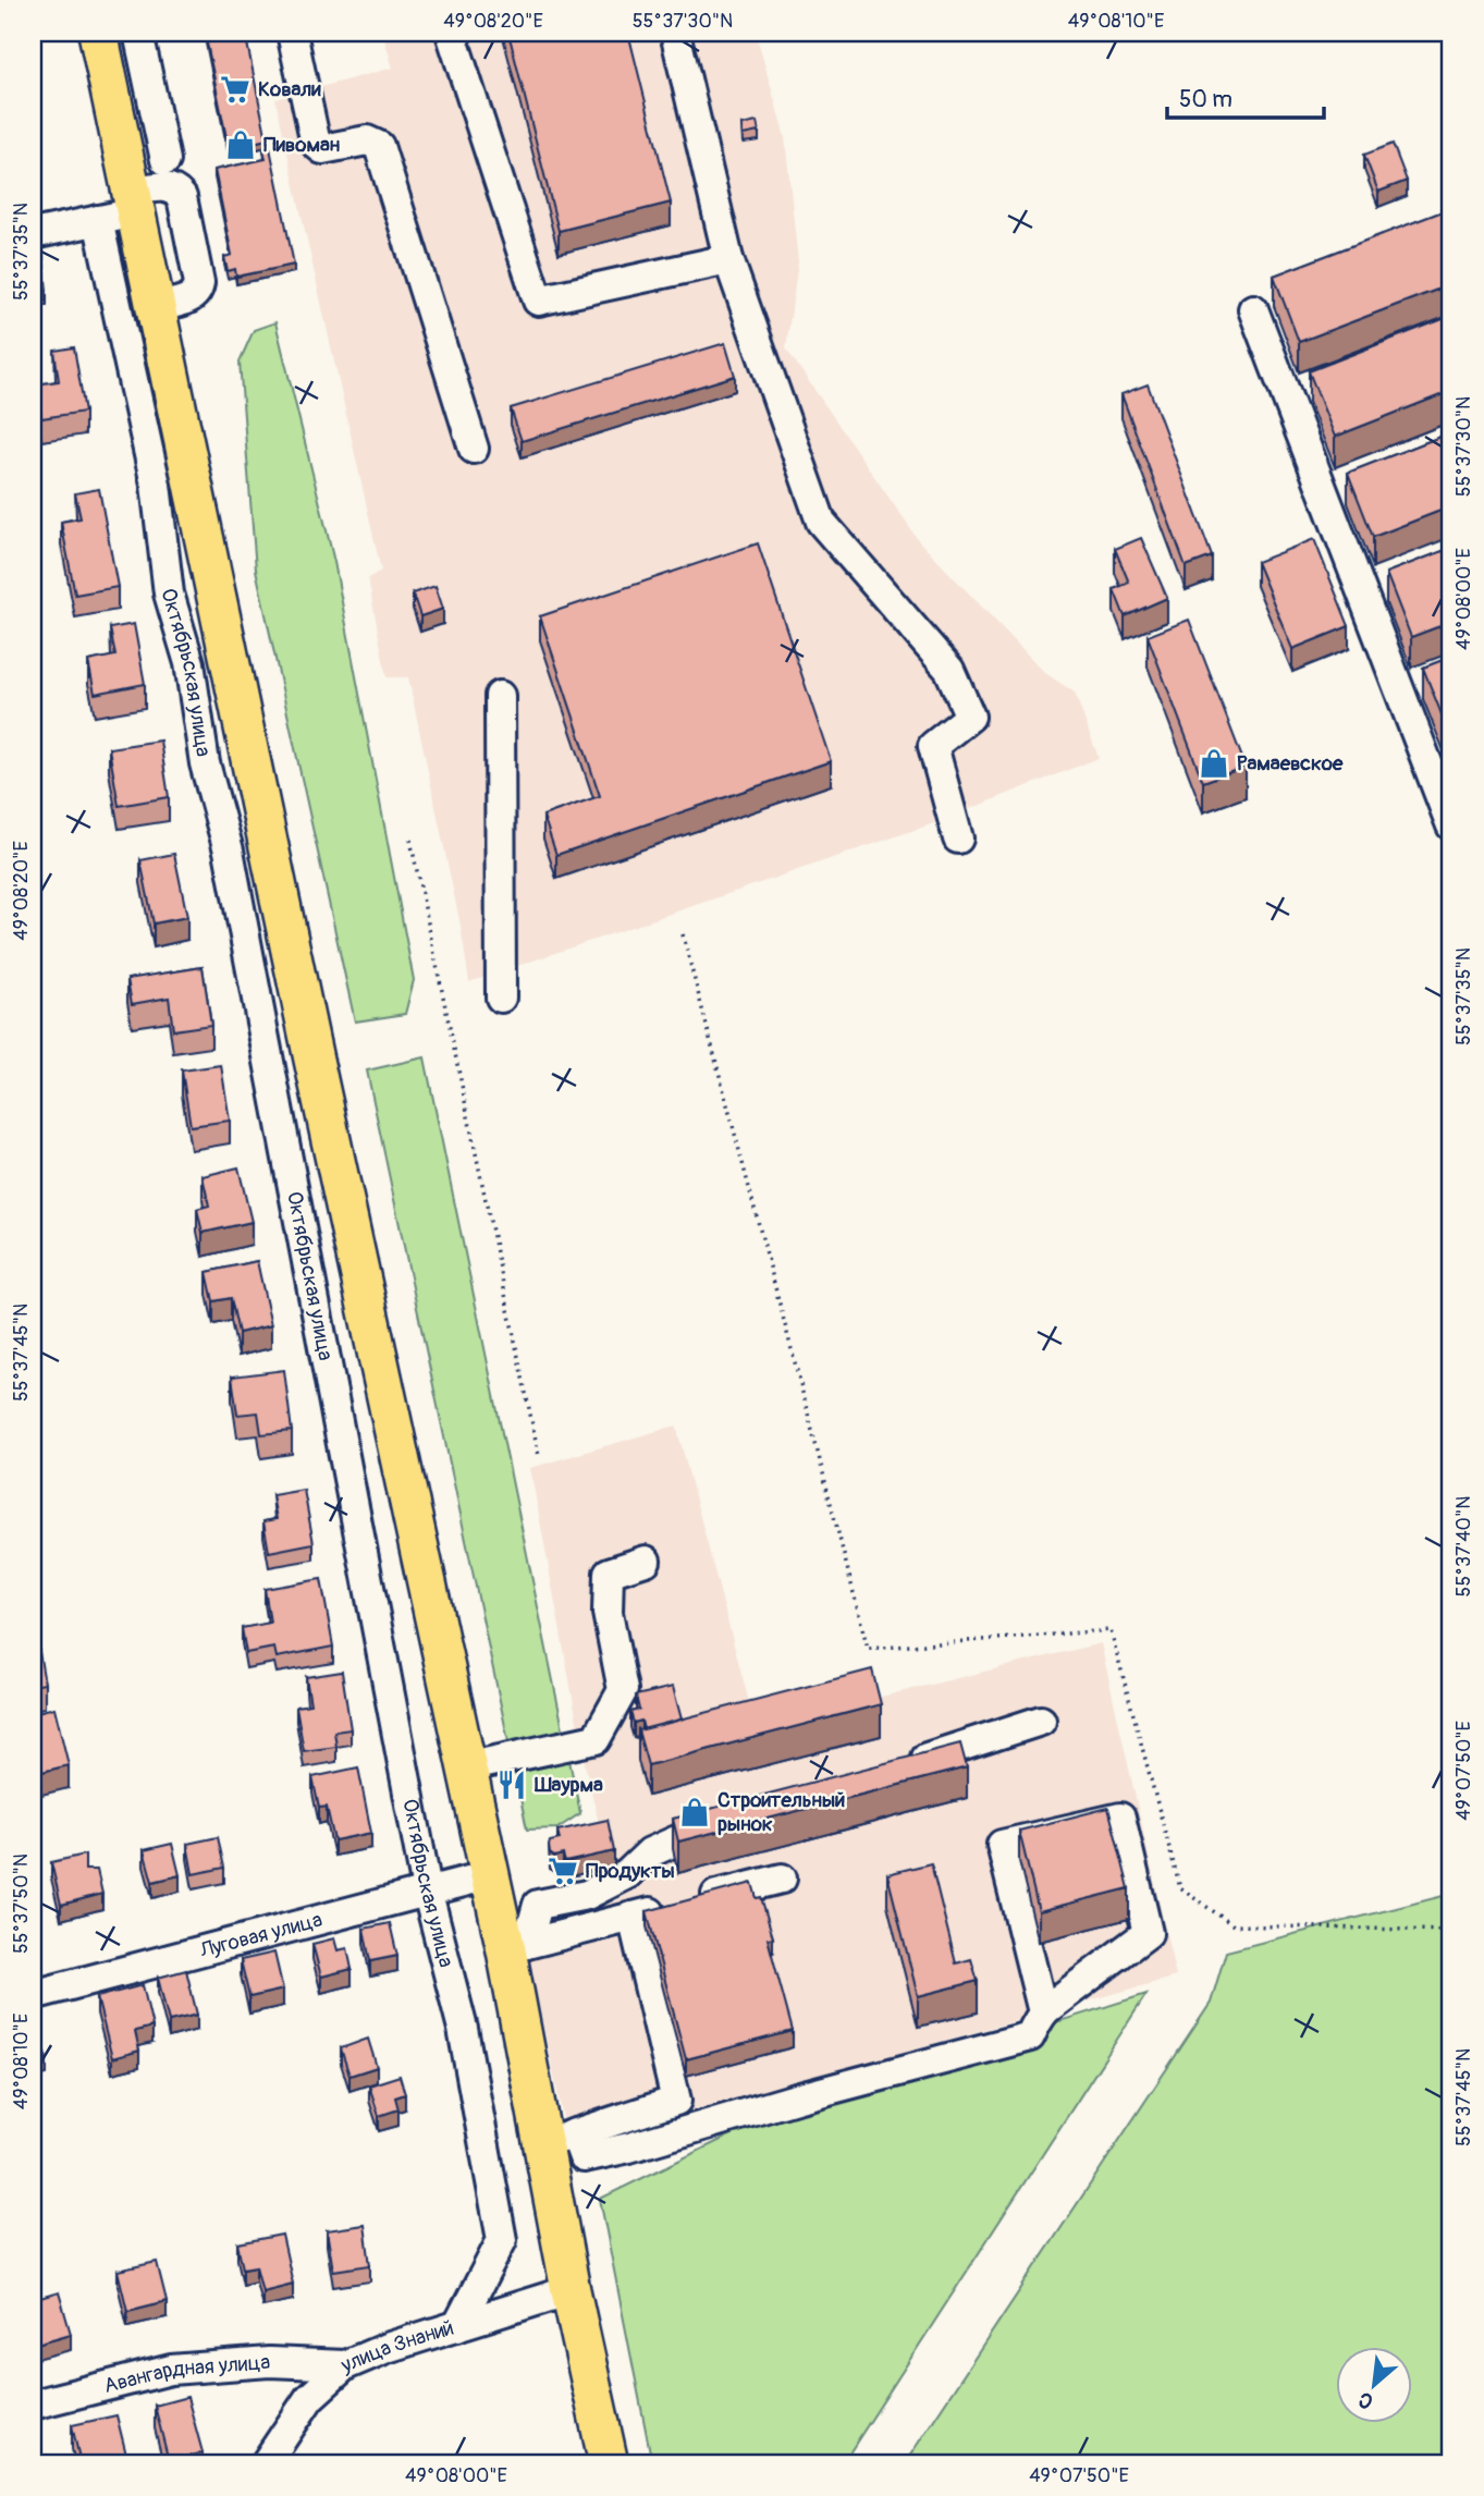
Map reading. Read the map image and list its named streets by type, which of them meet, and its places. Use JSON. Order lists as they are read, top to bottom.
{
  "streets": {
    "street": [
      "Октябрьская улица",
      "Луговая улица",
      "улица Знаний",
      "Авангардная улица"
    ]
  },
  "crossings": [
    ["Октябрьская улица", "Луговая улица"],
    ["Октябрьская улица", "улица Знаний"],
    ["улица Знаний", "Авангардная улица"]
  ],
  "places": {
    "supermarket": ["Ковали", "Продукты"],
    "shop": ["Пивоман", "Рамаевское", "Строительный рынок"],
    "restaurant": ["Шаурма"]
  },
  "scale_bar": "50 m",
  "north": "bottom left",
  "coordinates": [
    "49°08'20\"E",
    "55°37'30\"N",
    "49°08'10\"E",
    "55°37'35\"N",
    "49°08'00\"E",
    "55°37'45\"N",
    "55°37'40\"N",
    "49°07'50\"E",
    "55°37'50\"N"
  ]
}
